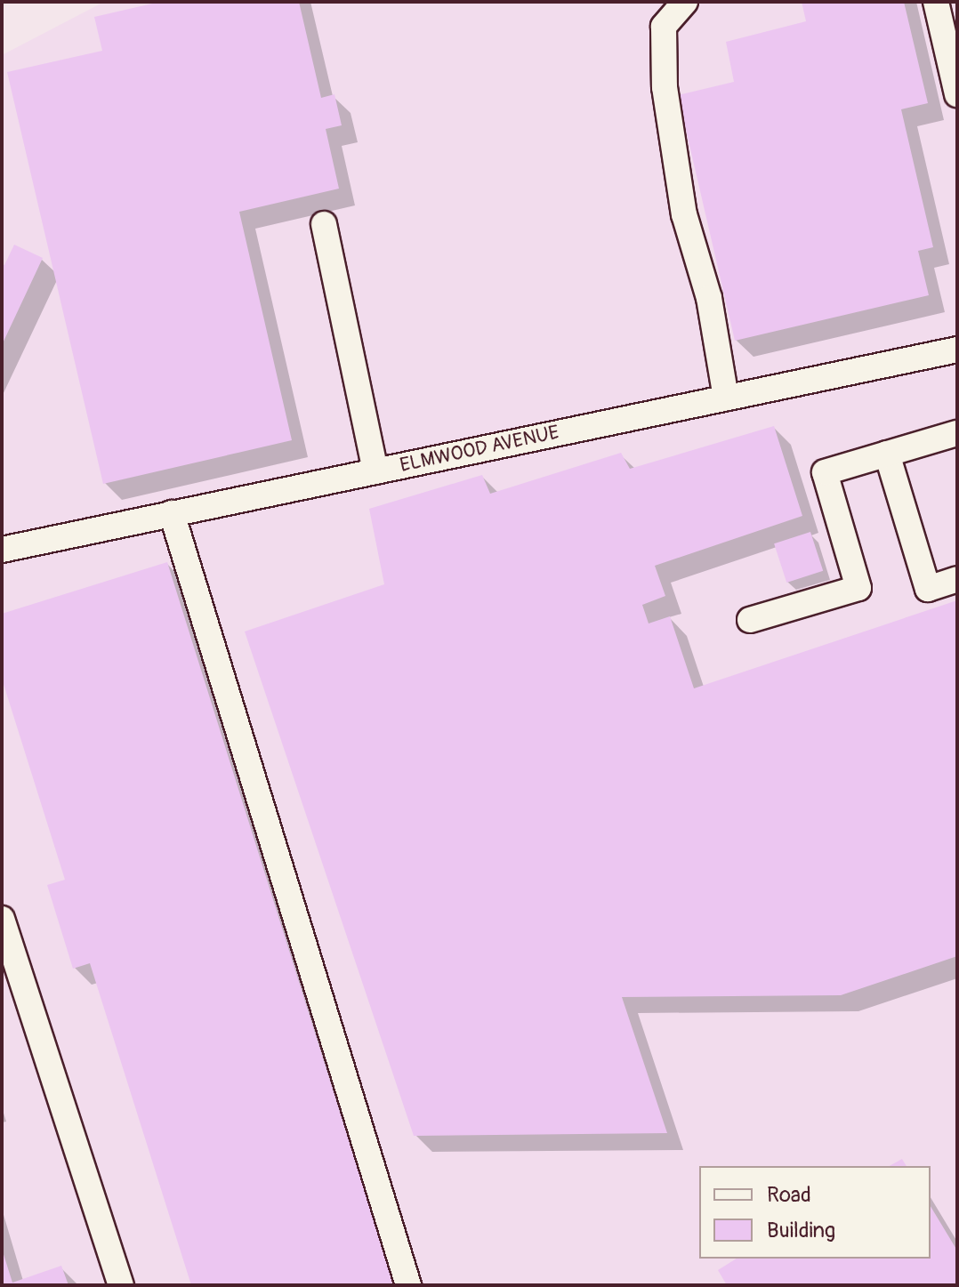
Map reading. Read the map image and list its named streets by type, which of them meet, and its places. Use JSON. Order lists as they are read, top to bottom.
{
  "streets": {
    "street": ["ELMWOOD AVENUE"]
  },
  "legend": ["Road", "Building"]
}
